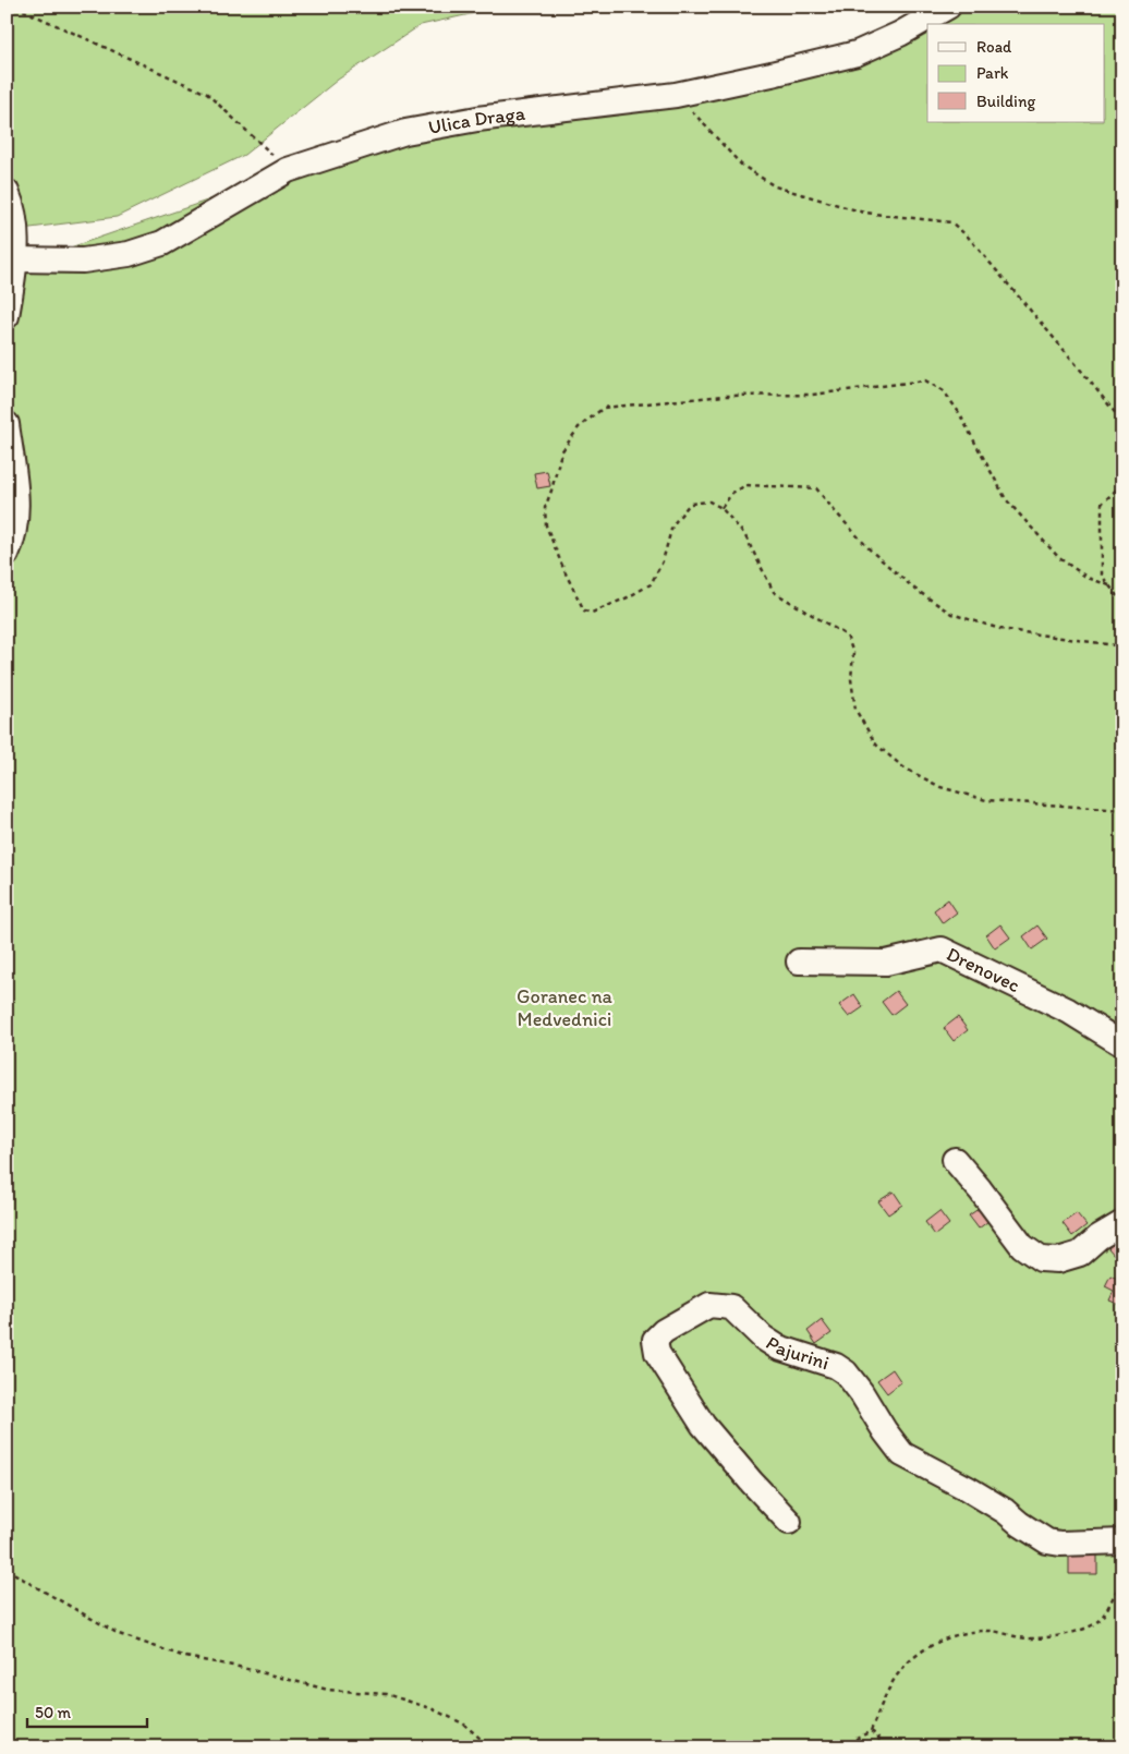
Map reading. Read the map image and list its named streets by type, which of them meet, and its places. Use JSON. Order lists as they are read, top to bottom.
{
  "streets": {
    "street": ["Ulica Draga", "Drenovec", "Pajurini"]
  },
  "parks": ["Goranec na Medvednici"],
  "legend": ["Road", "Park", "Building"],
  "scale_bar": "50 m"
}
